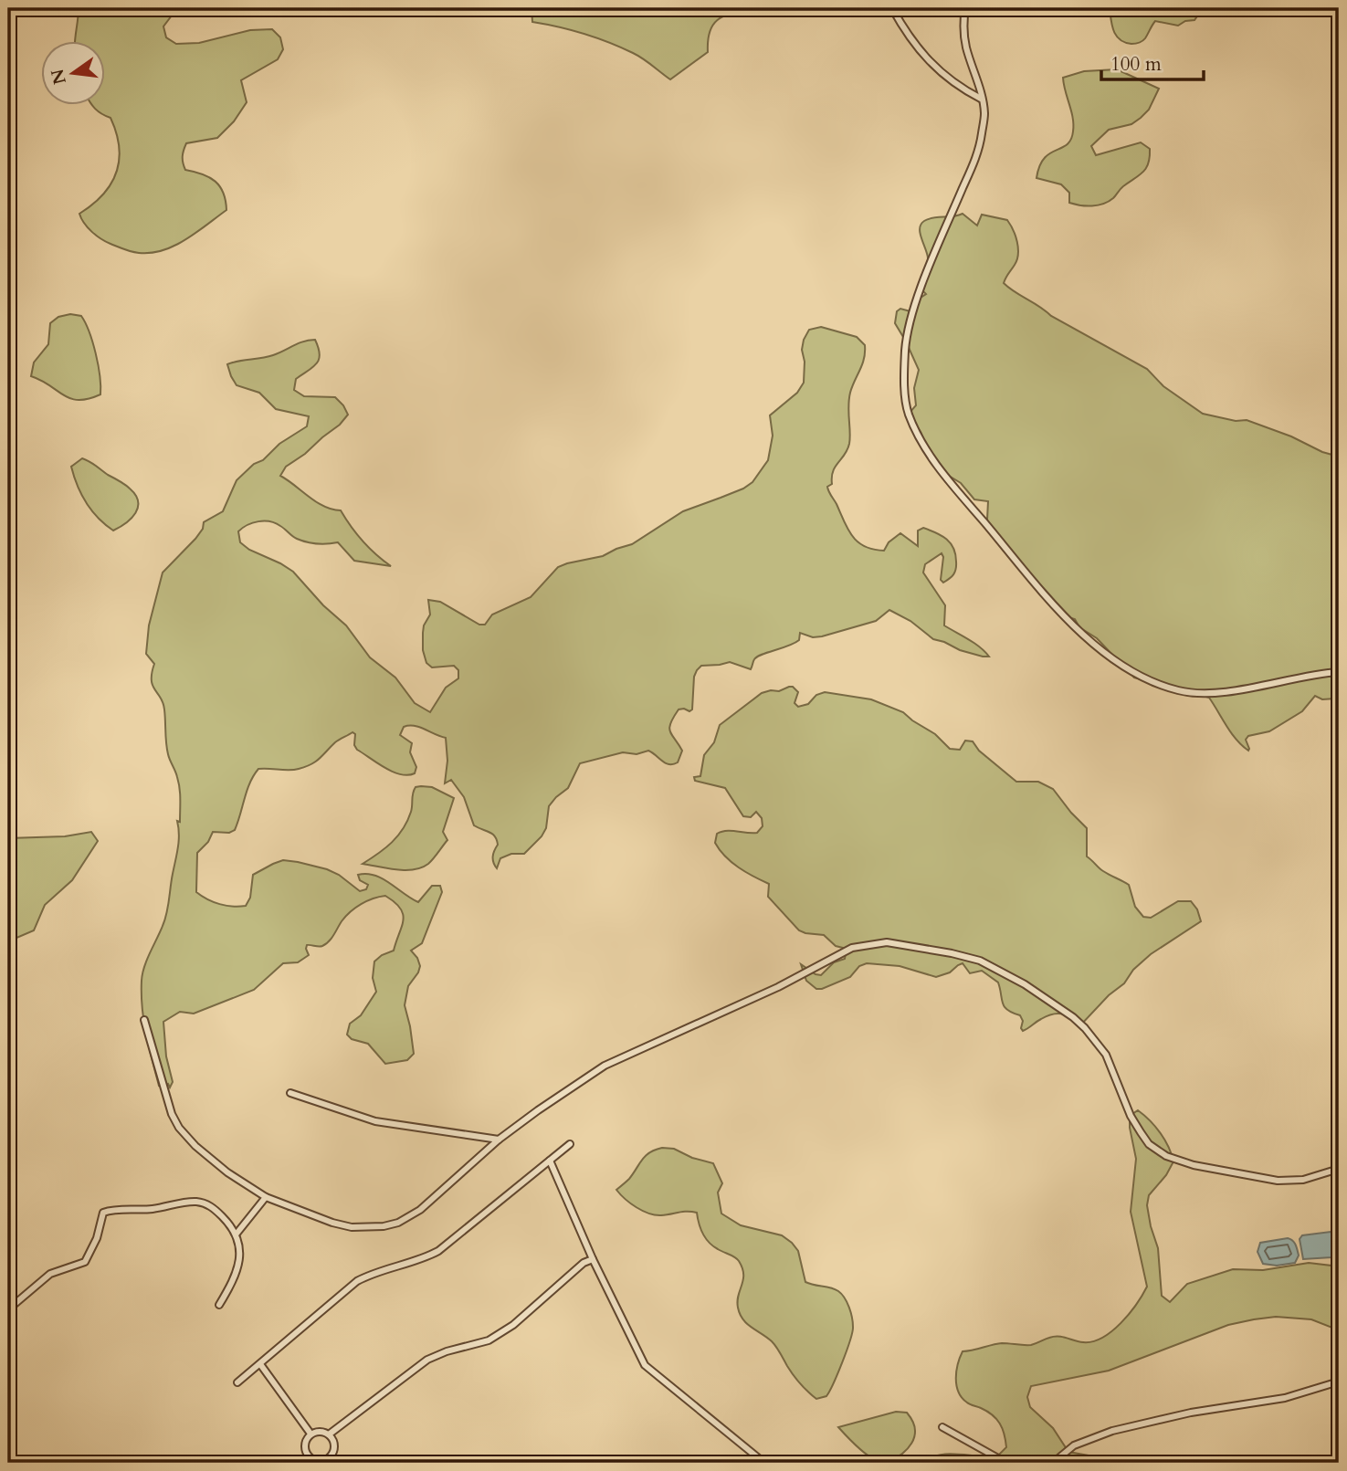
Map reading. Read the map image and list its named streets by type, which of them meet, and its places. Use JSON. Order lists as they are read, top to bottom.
{
  "scale_bar": "100 m",
  "north": "left"
}
